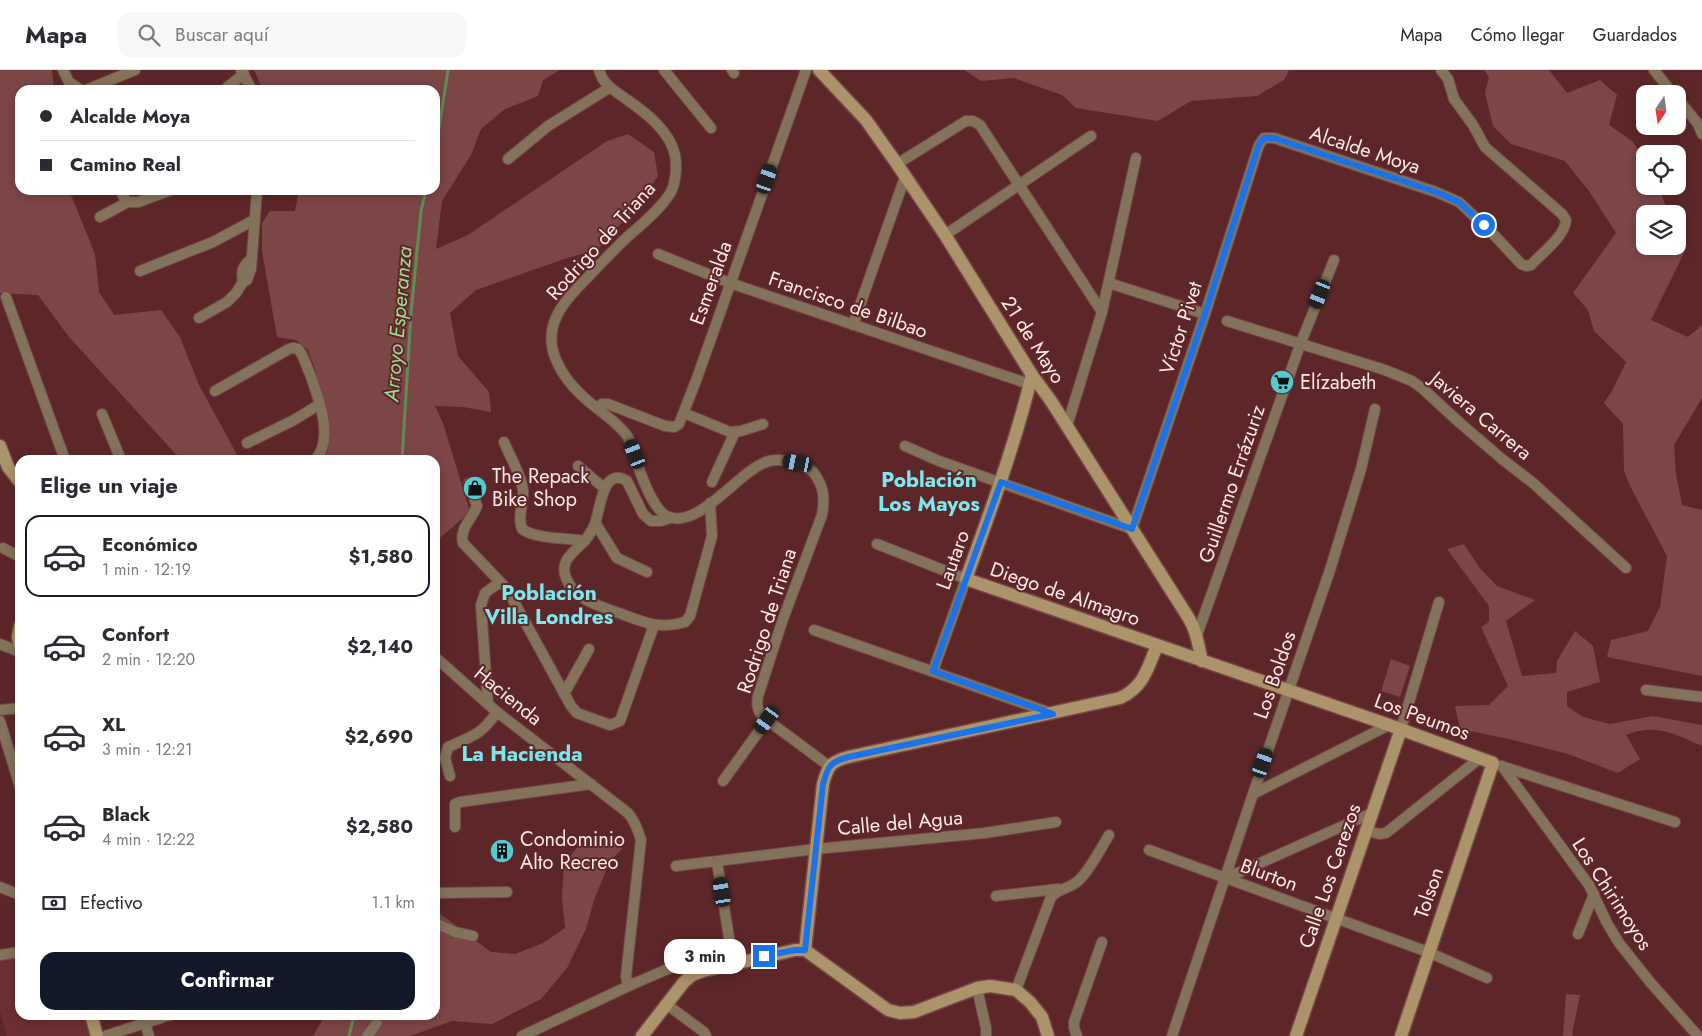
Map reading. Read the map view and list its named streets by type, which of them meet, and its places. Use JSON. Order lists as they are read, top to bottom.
{
  "streets": {
    "street": [
      "Alcalde Moya",
      "Rodrigo de Triana",
      "Esmeralda",
      "Francisco de Bilbao",
      "Víctor Pivet",
      "21 de Mayo",
      "Javiera Carrera",
      "Guillermo Errázuriz",
      "Lautaro",
      "Diego de Almagro",
      "Los Boldos",
      "Hacienda",
      "Los Peumos",
      "Calle del Agua",
      "Blurton",
      "Calle Los Cerezos",
      "Tolson",
      "Los Chirimoyos"
    ]
  },
  "crossings": [
    ["Alcalde Moya", "Víctor Pivet"],
    ["Esmeralda", "Francisco de Bilbao"],
    ["Francisco de Bilbao", "21 de Mayo"],
    ["Francisco de Bilbao", "Lautaro"],
    ["Víctor Pivet", "21 de Mayo"],
    ["21 de Mayo", "Guillermo Errázuriz"],
    ["21 de Mayo", "Lautaro"],
    ["21 de Mayo", "Los Peumos"],
    ["Javiera Carrera", "Guillermo Errázuriz"],
    ["Lautaro", "Diego de Almagro"],
    ["Diego de Almagro", "Los Peumos"],
    ["Los Boldos", "Los Peumos"],
    ["Los Boldos", "Blurton"],
    ["Los Peumos", "Calle Los Cerezos"],
    ["Los Peumos", "Tolson"],
    ["Los Peumos", "Los Chirimoyos"],
    ["Blurton", "Calle Los Cerezos"],
    ["Blurton", "Tolson"],
    ["Tolson", "Los Chirimoyos"]
  ],
  "districts": ["Población Los Mayos", "Población Villa Londres", "La Hacienda"],
  "water": ["Arroyo Esperanza"],
  "places": {
    "supermarket": ["Elízabeth"],
    "shop": ["The Repack Bike Shop"],
    "building": ["Condominio Alto Recreo"]
  },
  "north": "bottom",
  "page": {
    "header": "Mapa",
    "search": "Buscar aquí",
    "nav": ["Mapa", "Cómo llegar", "Guardados"],
    "banner": ["Alcalde Moya", "Camino Real"],
    "heading": "Elige un viaje",
    "list": [
      {
        "name": "Económico",
        "note": "1 min · 12:19",
        "value": "$1,580"
      },
      {
        "name": "Confort",
        "note": "2 min · 12:20",
        "value": "$2,140"
      },
      {
        "name": "XL",
        "note": "3 min · 12:21",
        "value": "$2,690"
      },
      {
        "name": "Black",
        "note": "4 min · 12:22",
        "value": "$2,580"
      }
    ],
    "pay": ["Efectivo", "1.1 km"],
    "bubble": "3 min",
    "buttons": "Confirmar"
  }
}
